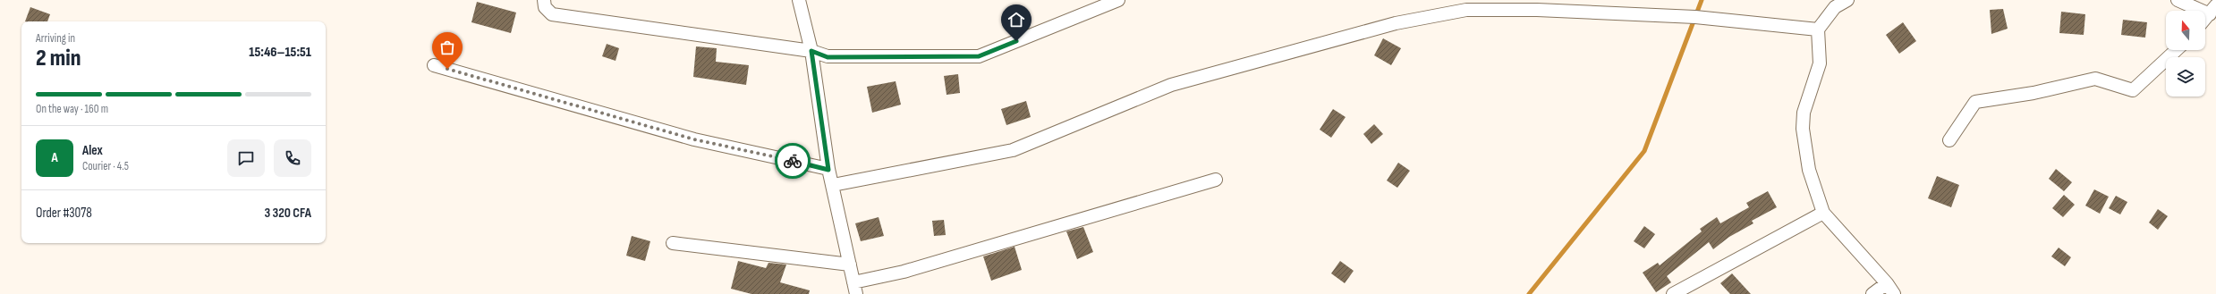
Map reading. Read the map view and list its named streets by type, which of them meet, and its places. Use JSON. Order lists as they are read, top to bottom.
{
  "north": "top",
  "page": {
    "heading": ["2 min", "Arriving in", "15:46–15:51"],
    "panel": [
      "Alex",
      "Courier · 4.5",
      "Order #3078",
      "3 320 CFA"
    ],
    "bar": "On the way · 160 m",
    "round": "A"
  }
}
